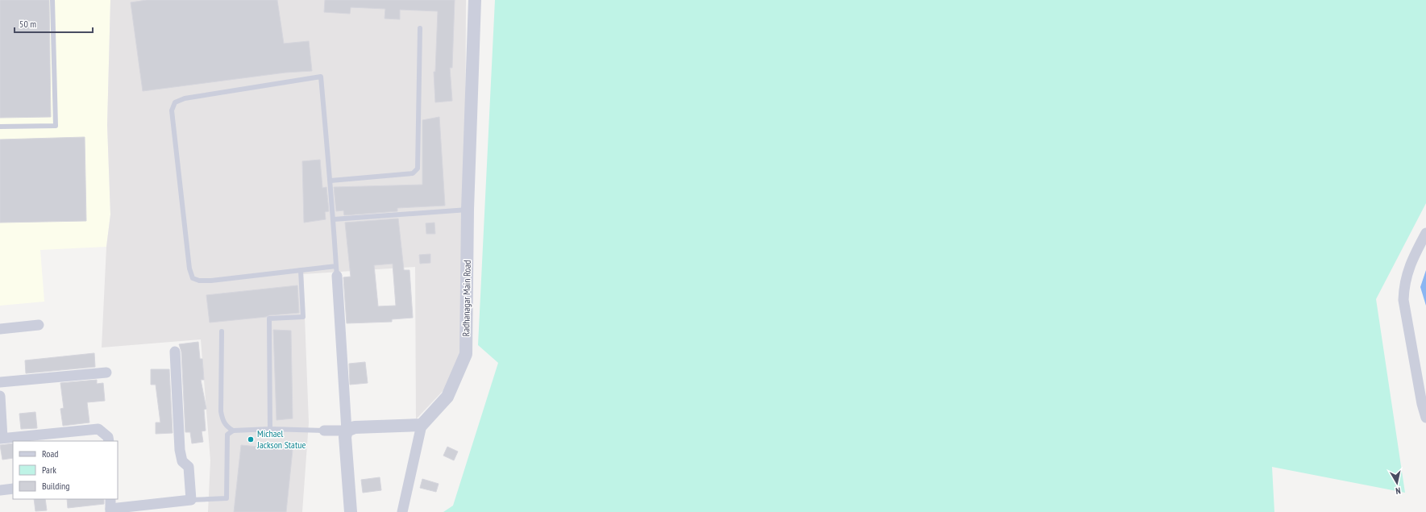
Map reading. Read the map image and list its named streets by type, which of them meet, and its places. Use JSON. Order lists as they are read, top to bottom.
{
  "streets": {
    "street": ["Radhanagar Main Road"]
  },
  "places": ["Michael Jackson Statue"],
  "legend": ["Road", "Park", "Building"],
  "scale_bar": "50 m",
  "north": "bottom"
}
